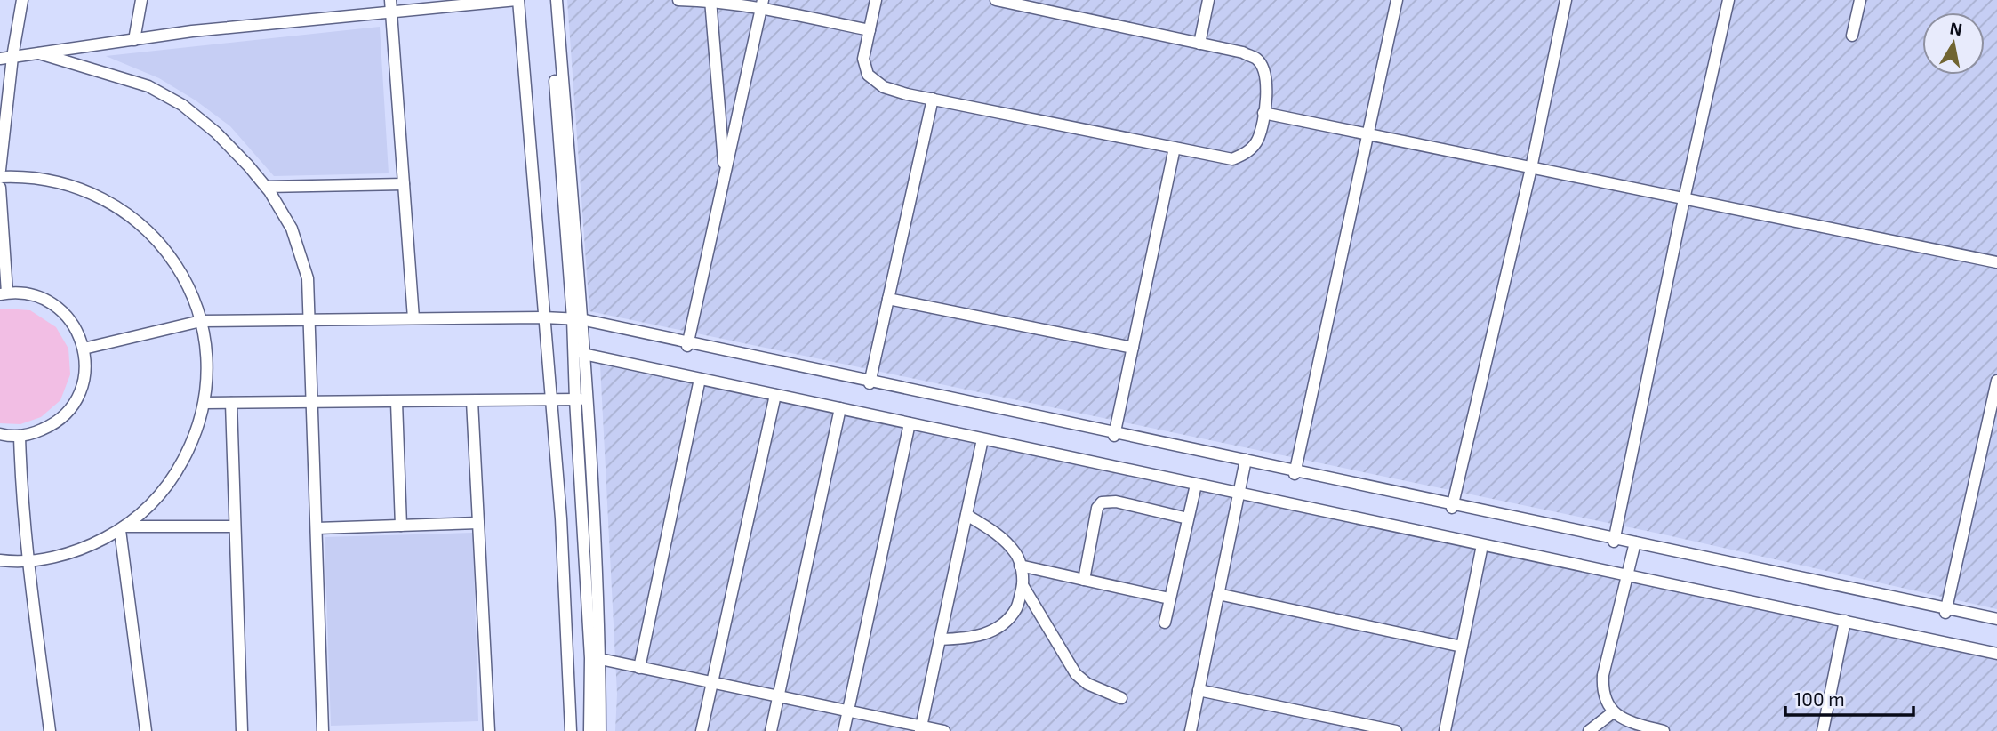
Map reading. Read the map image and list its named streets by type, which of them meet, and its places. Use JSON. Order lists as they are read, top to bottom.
{
  "scale_bar": "100 m",
  "north": "top"
}
